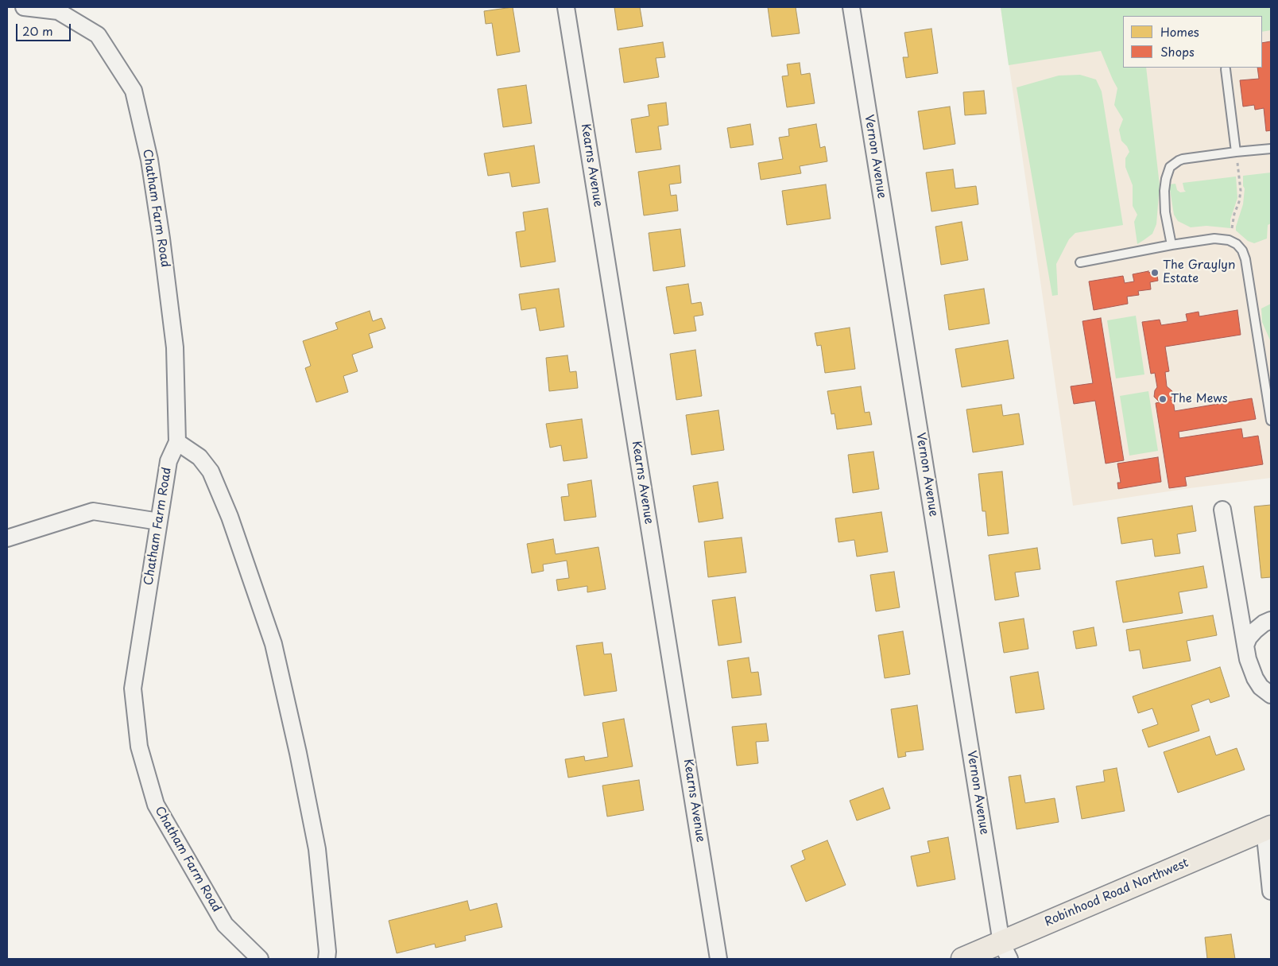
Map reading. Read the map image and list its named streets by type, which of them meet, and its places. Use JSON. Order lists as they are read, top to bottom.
{
  "streets": {
    "main road": ["Robinhood Road Northwest"],
    "street": ["Vernon Avenue", "Kearns Avenue", "Chatham Farm Road"]
  },
  "crossings": [
    ["Vernon Avenue", "Robinhood Road Northwest"]
  ],
  "places": ["The Graylyn Estate", "The Mews"],
  "legend": ["Homes", "Shops"],
  "scale_bar": "20 m"
}
